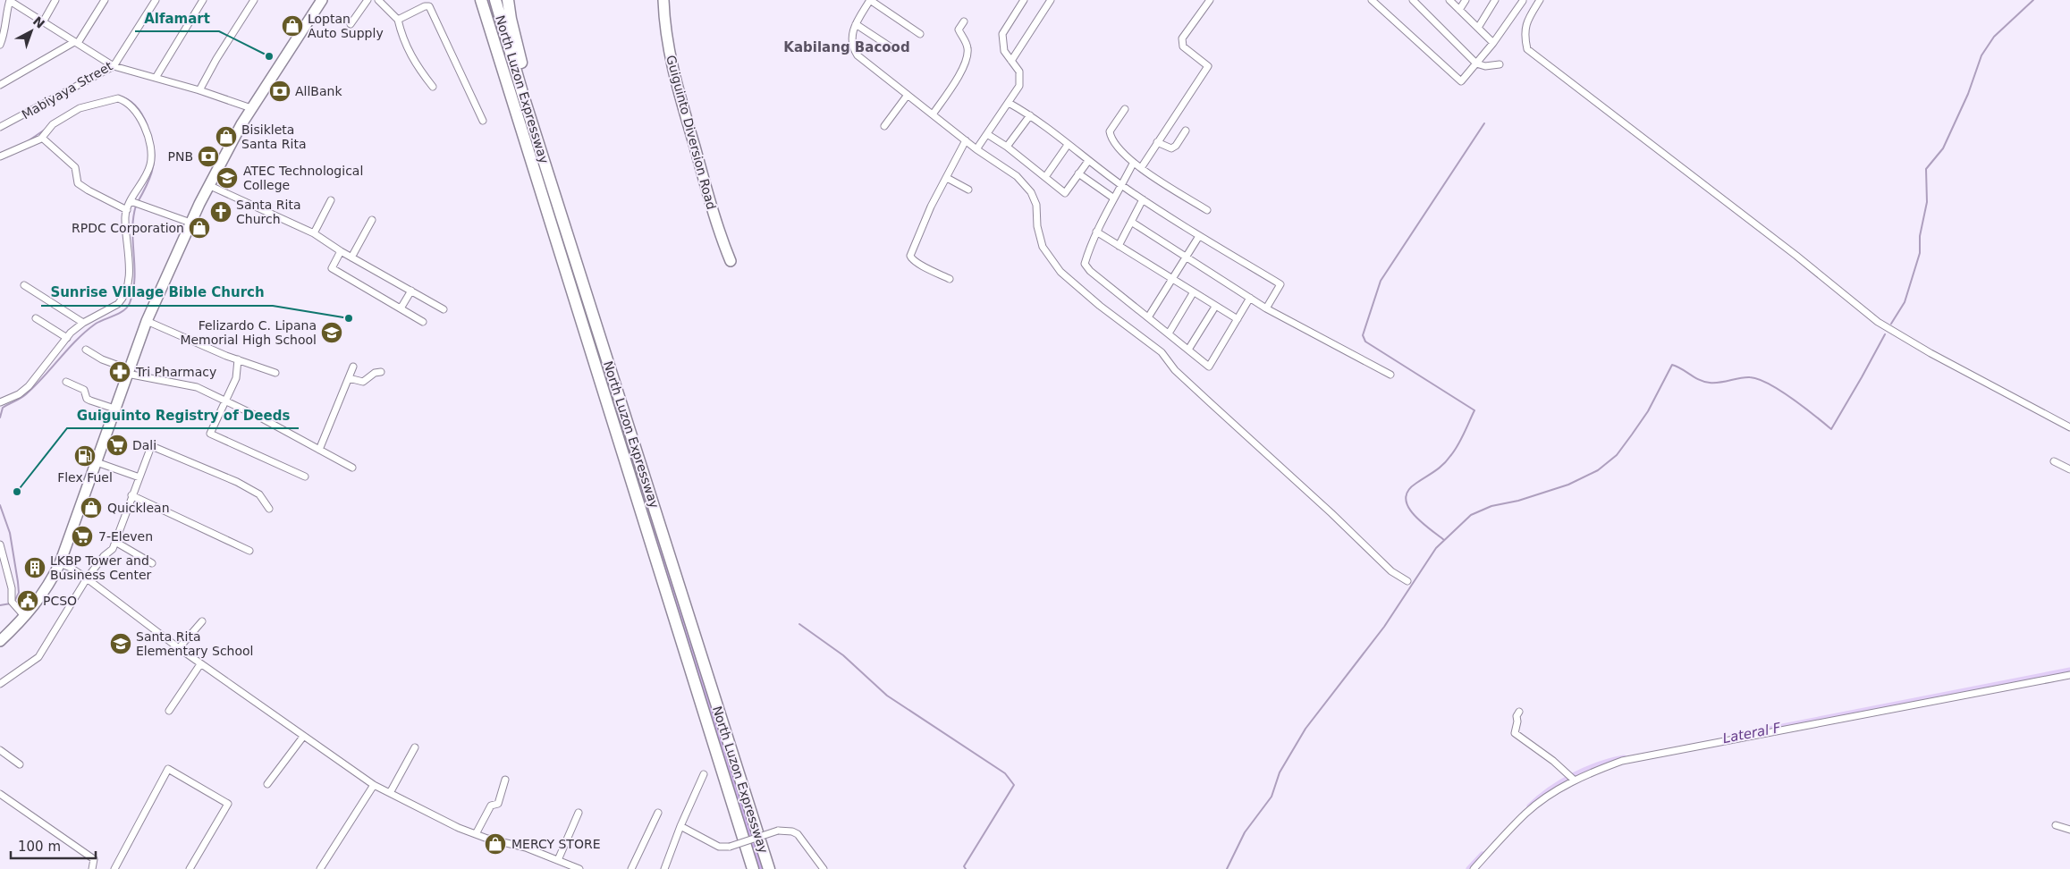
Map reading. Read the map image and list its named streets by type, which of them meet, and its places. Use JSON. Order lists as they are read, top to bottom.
{
  "streets": {
    "highway": ["North Luzon Expressway"],
    "main road": ["Guiguinto Diversion Road"],
    "street": ["Mabiyaya Street"]
  },
  "districts": ["Kabilang Bacood"],
  "water": ["Lateral F"],
  "places": {
    "shop": [
      "Loptan Auto Supply",
      "Bisikleta Santa Rita",
      "RPDC Corporation",
      "Quicklean",
      "MERCY STORE"
    ],
    "other": ["Alfamart", "Sunrise Village Bible Church", "Guiguinto Registry of Deeds"],
    "bank": ["AllBank", "PNB"],
    "school or university": ["ATEC Technological College", "Felizardo C. Lipana Memorial High School", "Santa Rita Elementary School"],
    "church": ["Santa Rita Church"],
    "pharmacy": ["Tri Pharmacy"],
    "supermarket": ["Dali", "7-Eleven"],
    "fuel station": ["Flex Fuel"],
    "building": ["LKBP Tower and Business Center"],
    "public building": ["PCSO"]
  },
  "scale_bar": "100 m",
  "north": "top right"
}
